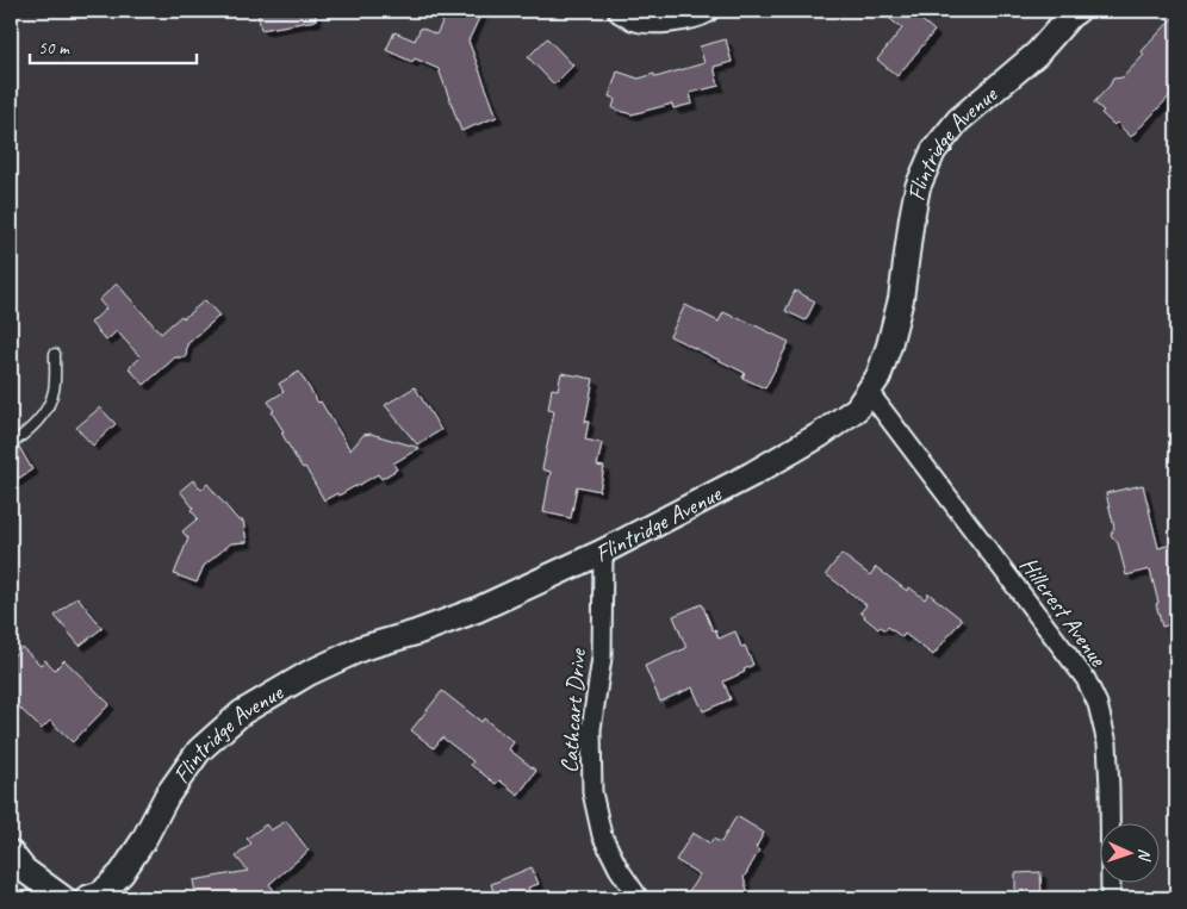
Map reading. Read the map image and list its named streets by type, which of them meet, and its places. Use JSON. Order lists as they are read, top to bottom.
{
  "streets": {
    "street": ["Flintridge Avenue", "Hillcrest Avenue", "Cathcart Drive"]
  },
  "crossings": [
    ["Flintridge Avenue", "Hillcrest Avenue"],
    ["Flintridge Avenue", "Cathcart Drive"]
  ],
  "scale_bar": "50 m",
  "north": "right"
}
